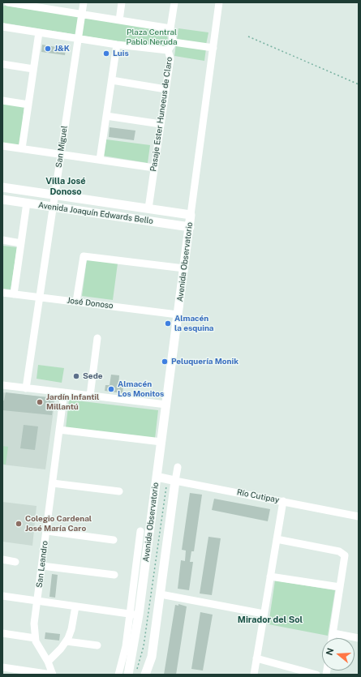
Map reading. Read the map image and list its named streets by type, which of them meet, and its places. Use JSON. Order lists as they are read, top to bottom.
{
  "streets": {
    "street": [
      "Pasaje Ester Huneeus de Claro",
      "San Miguel",
      "Avenida Joaquín Edwards Bello",
      "Avenida Observatorio",
      "José Donoso",
      "Río Cutipay",
      "San Leandro"
    ]
  },
  "crossings": [
    ["Pasaje Ester Huneeus de Claro", "Avenida Joaquín Edwards Bello"],
    ["San Miguel", "Avenida Joaquín Edwards Bello"],
    ["San Miguel", "José Donoso"],
    ["Avenida Joaquín Edwards Bello", "Avenida Observatorio"],
    ["Avenida Observatorio", "José Donoso"],
    ["Avenida Observatorio", "Río Cutipay"]
  ],
  "districts": ["Villa José Donoso", "Mirador del Sol"],
  "parks": ["Plaza Central Pablo Neruda"],
  "places": [
    "J&K",
    "Luis",
    "Almacén la esquina",
    "Peluquería Monik",
    "Sede",
    "Almacén Los Monitos",
    "Jardín Infantil Millantú",
    "Colegio Cardenal José María Caro"
  ],
  "north": "left"
}
